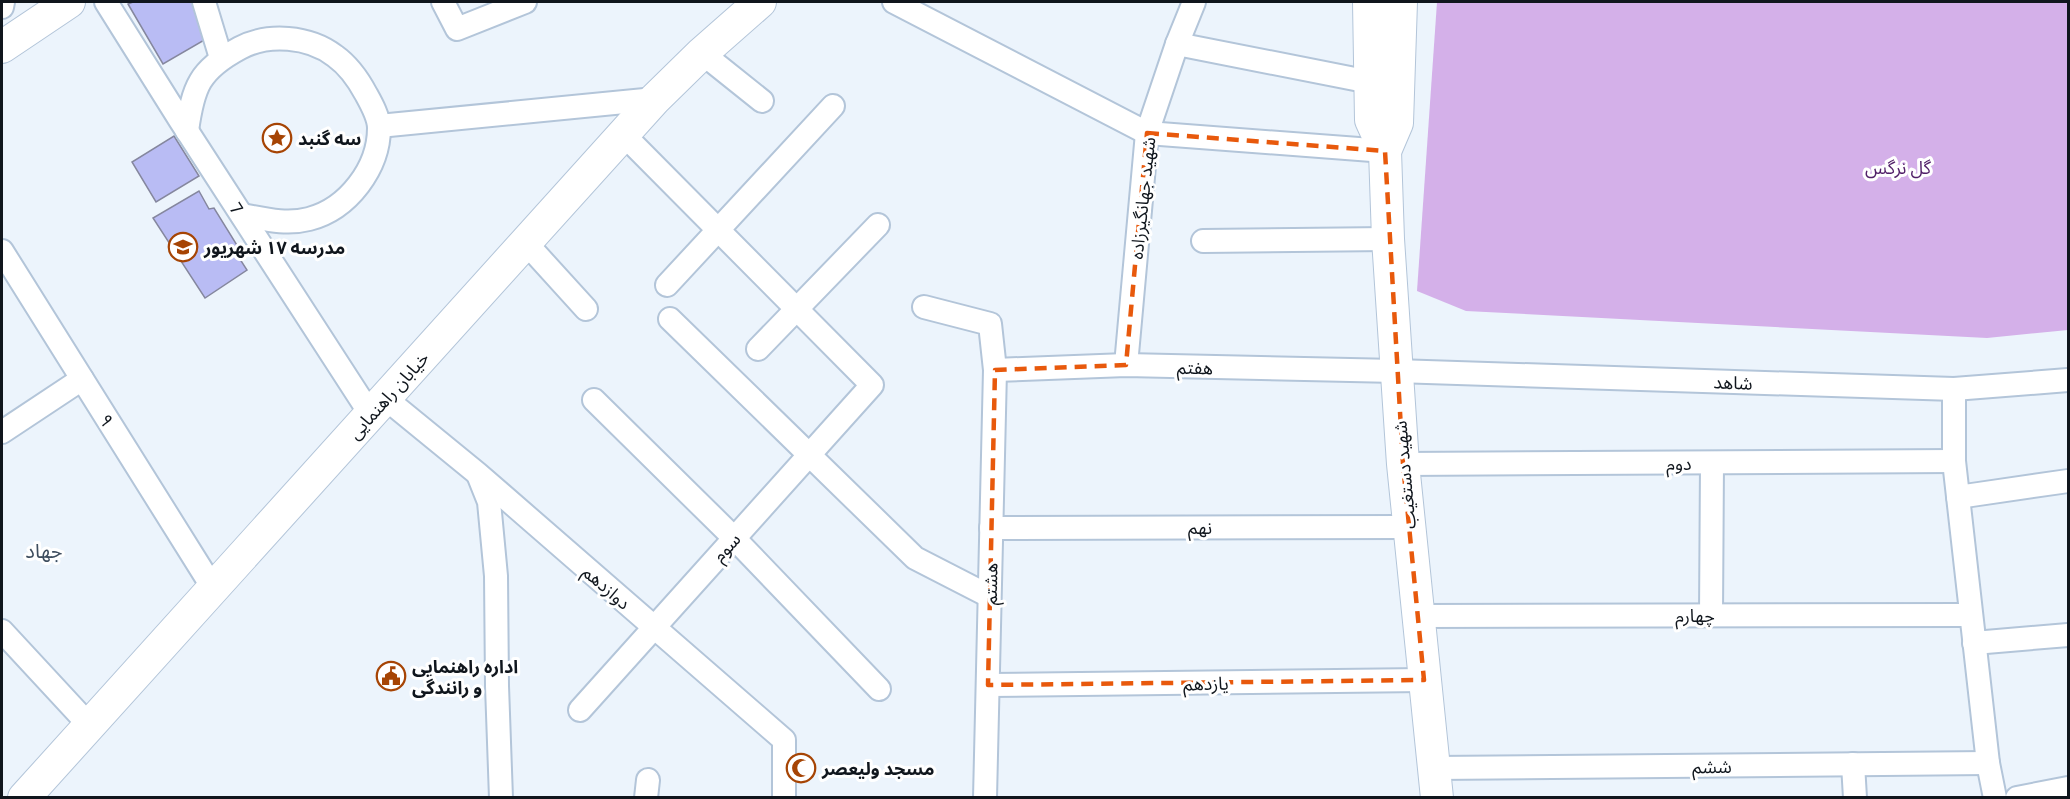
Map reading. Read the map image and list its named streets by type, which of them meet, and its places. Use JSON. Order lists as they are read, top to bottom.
{
  "streets": {
    "main road": ["خیابان راهنمایی", "شهید دستغیب"],
    "street": [
      "شهید جهانگیرزاده",
      "7",
      "هفتم",
      "شاهد",
      "۹",
      "دوم",
      "نهم",
      "سوم",
      "هشتم",
      "دوازدهم",
      "چهارم",
      "یازدهم",
      "ششم"
    ]
  },
  "crossings": [
    ["شهید جهانگیرزاده", "هفتم"],
    ["7", "خیابان راهنمایی"],
    ["7", "دوازدهم"],
    ["هفتم", "شاهد"],
    ["هفتم", "شهید دستغیب"],
    ["هفتم", "هشتم"],
    ["شاهد", "شهید دستغیب"],
    ["خیابان راهنمایی", "۹"],
    ["خیابان راهنمایی", "دوازدهم"],
    ["دوم", "شهید دستغیب"],
    ["شهید دستغیب", "نهم"],
    ["شهید دستغیب", "چهارم"],
    ["شهید دستغیب", "یازدهم"],
    ["شهید دستغیب", "ششم"],
    ["نهم", "هشتم"],
    ["سوم", "دوازدهم"],
    ["هشتم", "یازدهم"]
  ],
  "districts": ["جهاد"],
  "parks": ["گل نرگس"],
  "places": {
    "place": ["سه گنبد"],
    "school or university": ["مدرسه ۱۷ شهریور"],
    "public building": ["اداره راهنمایی و رانندگی"],
    "mosque": ["مسجد ولیعصر"]
  }
}
